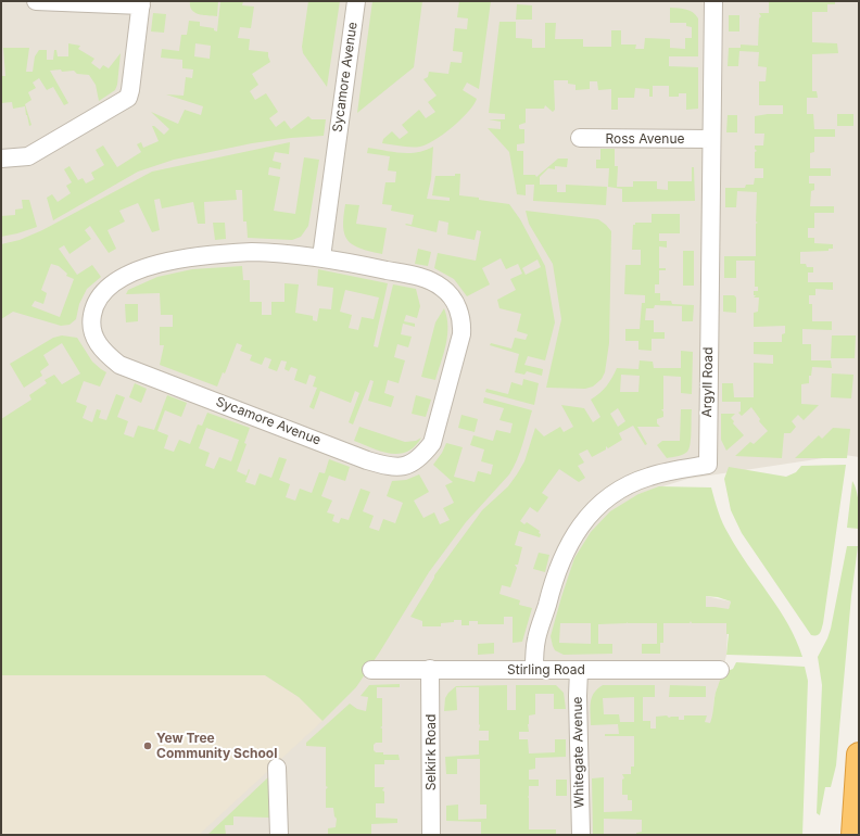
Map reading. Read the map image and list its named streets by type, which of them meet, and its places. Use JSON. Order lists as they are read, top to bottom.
{
  "streets": {
    "street": [
      "Sycamore Avenue",
      "Ross Avenue",
      "Argyll Road",
      "Stirling Road",
      "Selkirk Road",
      "Whitegate Avenue"
    ]
  },
  "crossings": [
    ["Ross Avenue", "Argyll Road"],
    ["Argyll Road", "Stirling Road"],
    ["Stirling Road", "Selkirk Road"],
    ["Stirling Road", "Whitegate Avenue"]
  ],
  "places": ["Yew Tree Community School"]
}
